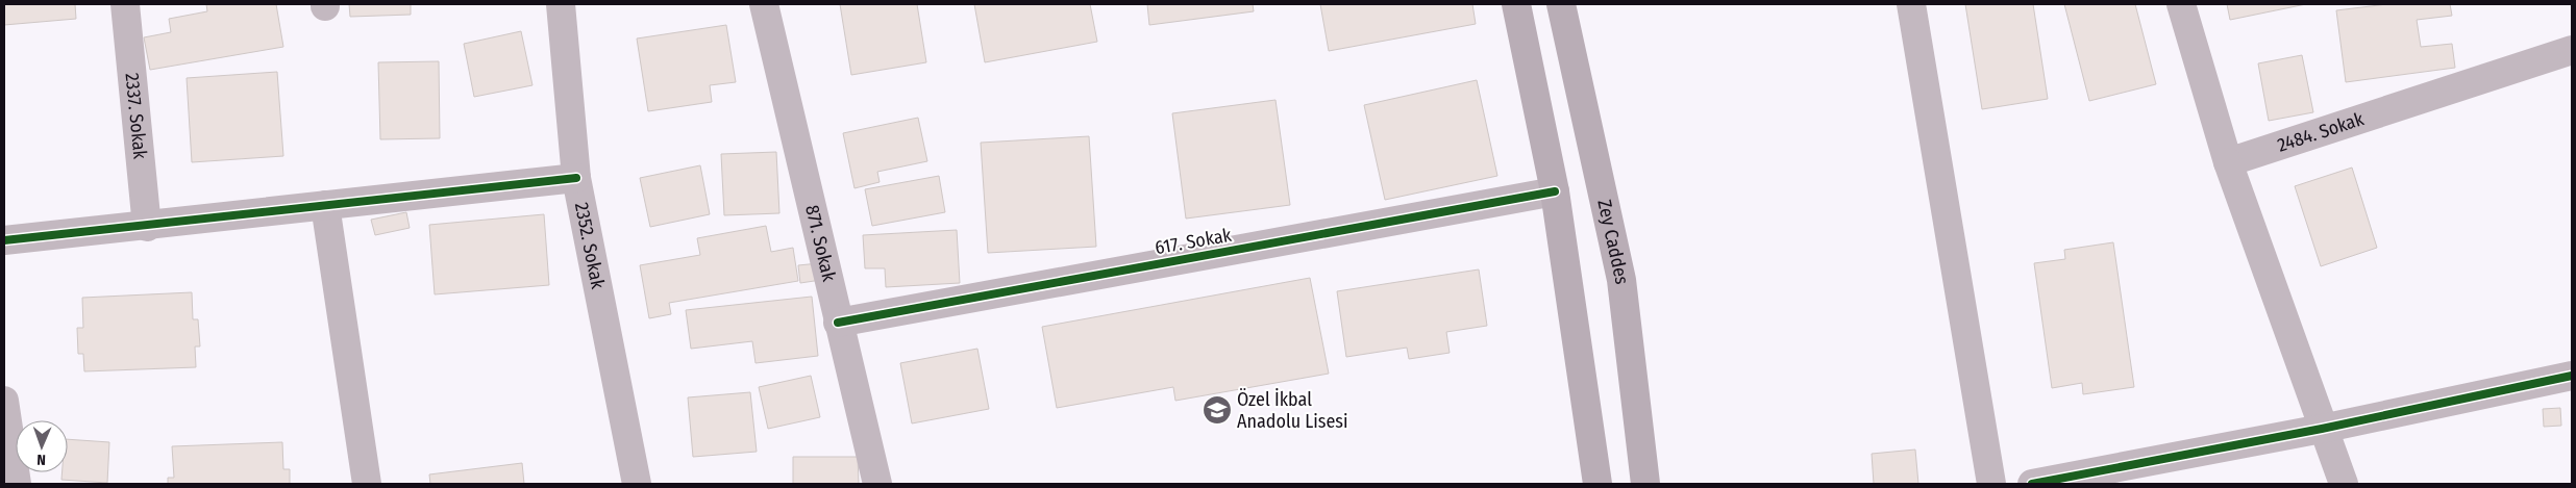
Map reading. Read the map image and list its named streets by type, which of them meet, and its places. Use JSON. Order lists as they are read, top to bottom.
{
  "streets": {
    "main road": ["Zey Caddes"],
    "street": [
      "2337. Sokak",
      "2484. Sokak",
      "617. Sokak",
      "871. Sokak",
      "2352. Sokak"
    ]
  },
  "crossings": [
    ["617. Sokak", "871. Sokak"]
  ],
  "places": {
    "school or university": ["Özel İkbal Anadolu Lisesi"]
  },
  "north": "bottom"
}
